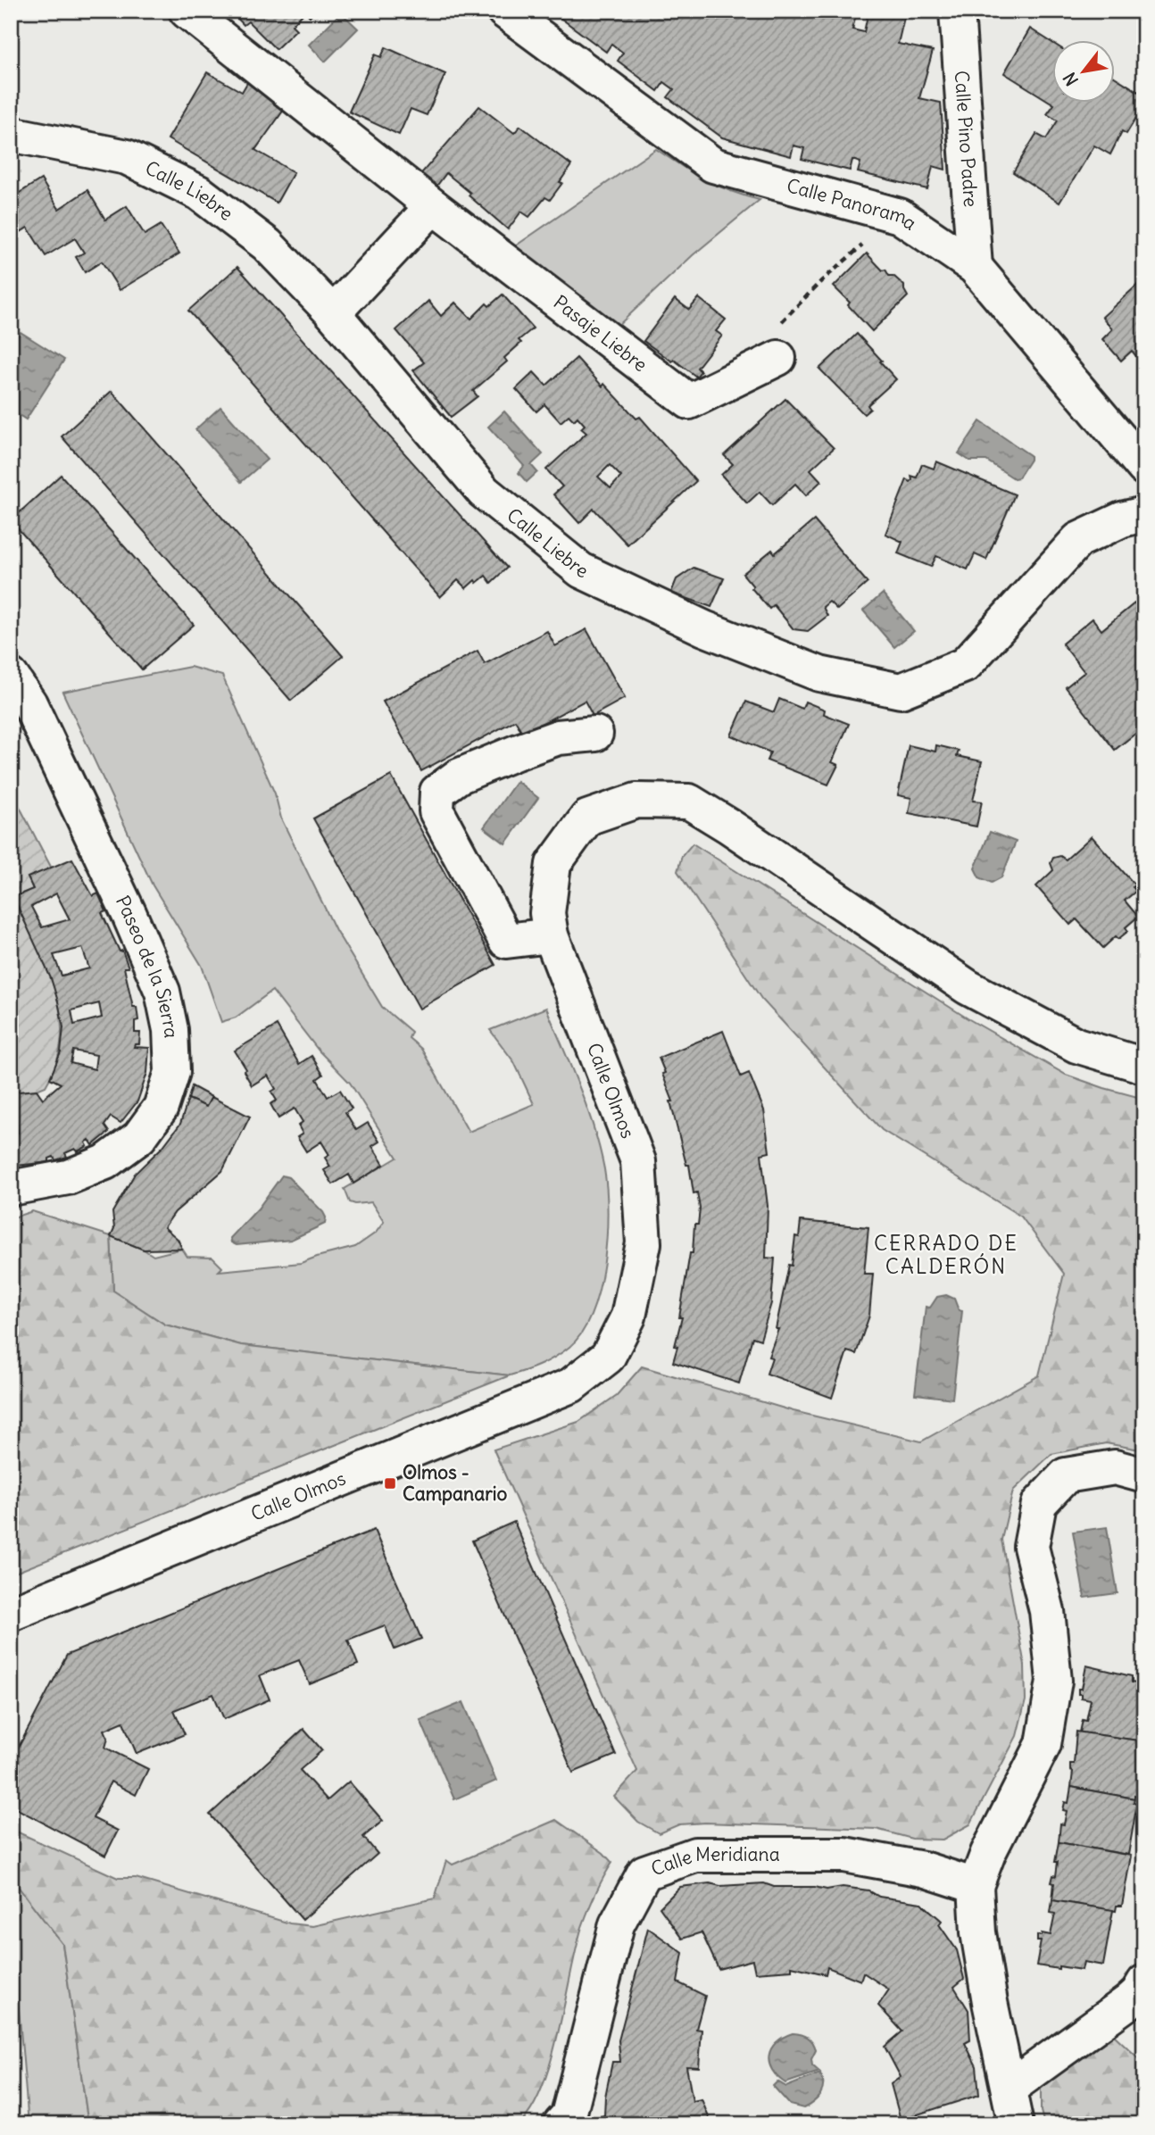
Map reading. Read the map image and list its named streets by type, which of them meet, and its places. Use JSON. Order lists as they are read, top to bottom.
{
  "streets": {
    "street": [
      "Calle Pino Padre",
      "Calle Liebre",
      "Calle Panorama",
      "Pasaje Liebre",
      "Paseo de la Sierra",
      "Calle Olmos",
      "Calle Meridiana"
    ]
  },
  "crossings": [
    ["Calle Pino Padre", "Calle Panorama"]
  ],
  "districts": ["CERRADO DE CALDERÓN"],
  "places": {
    "transit": ["Olmos - Campanario"]
  },
  "north": "bottom left"
}
